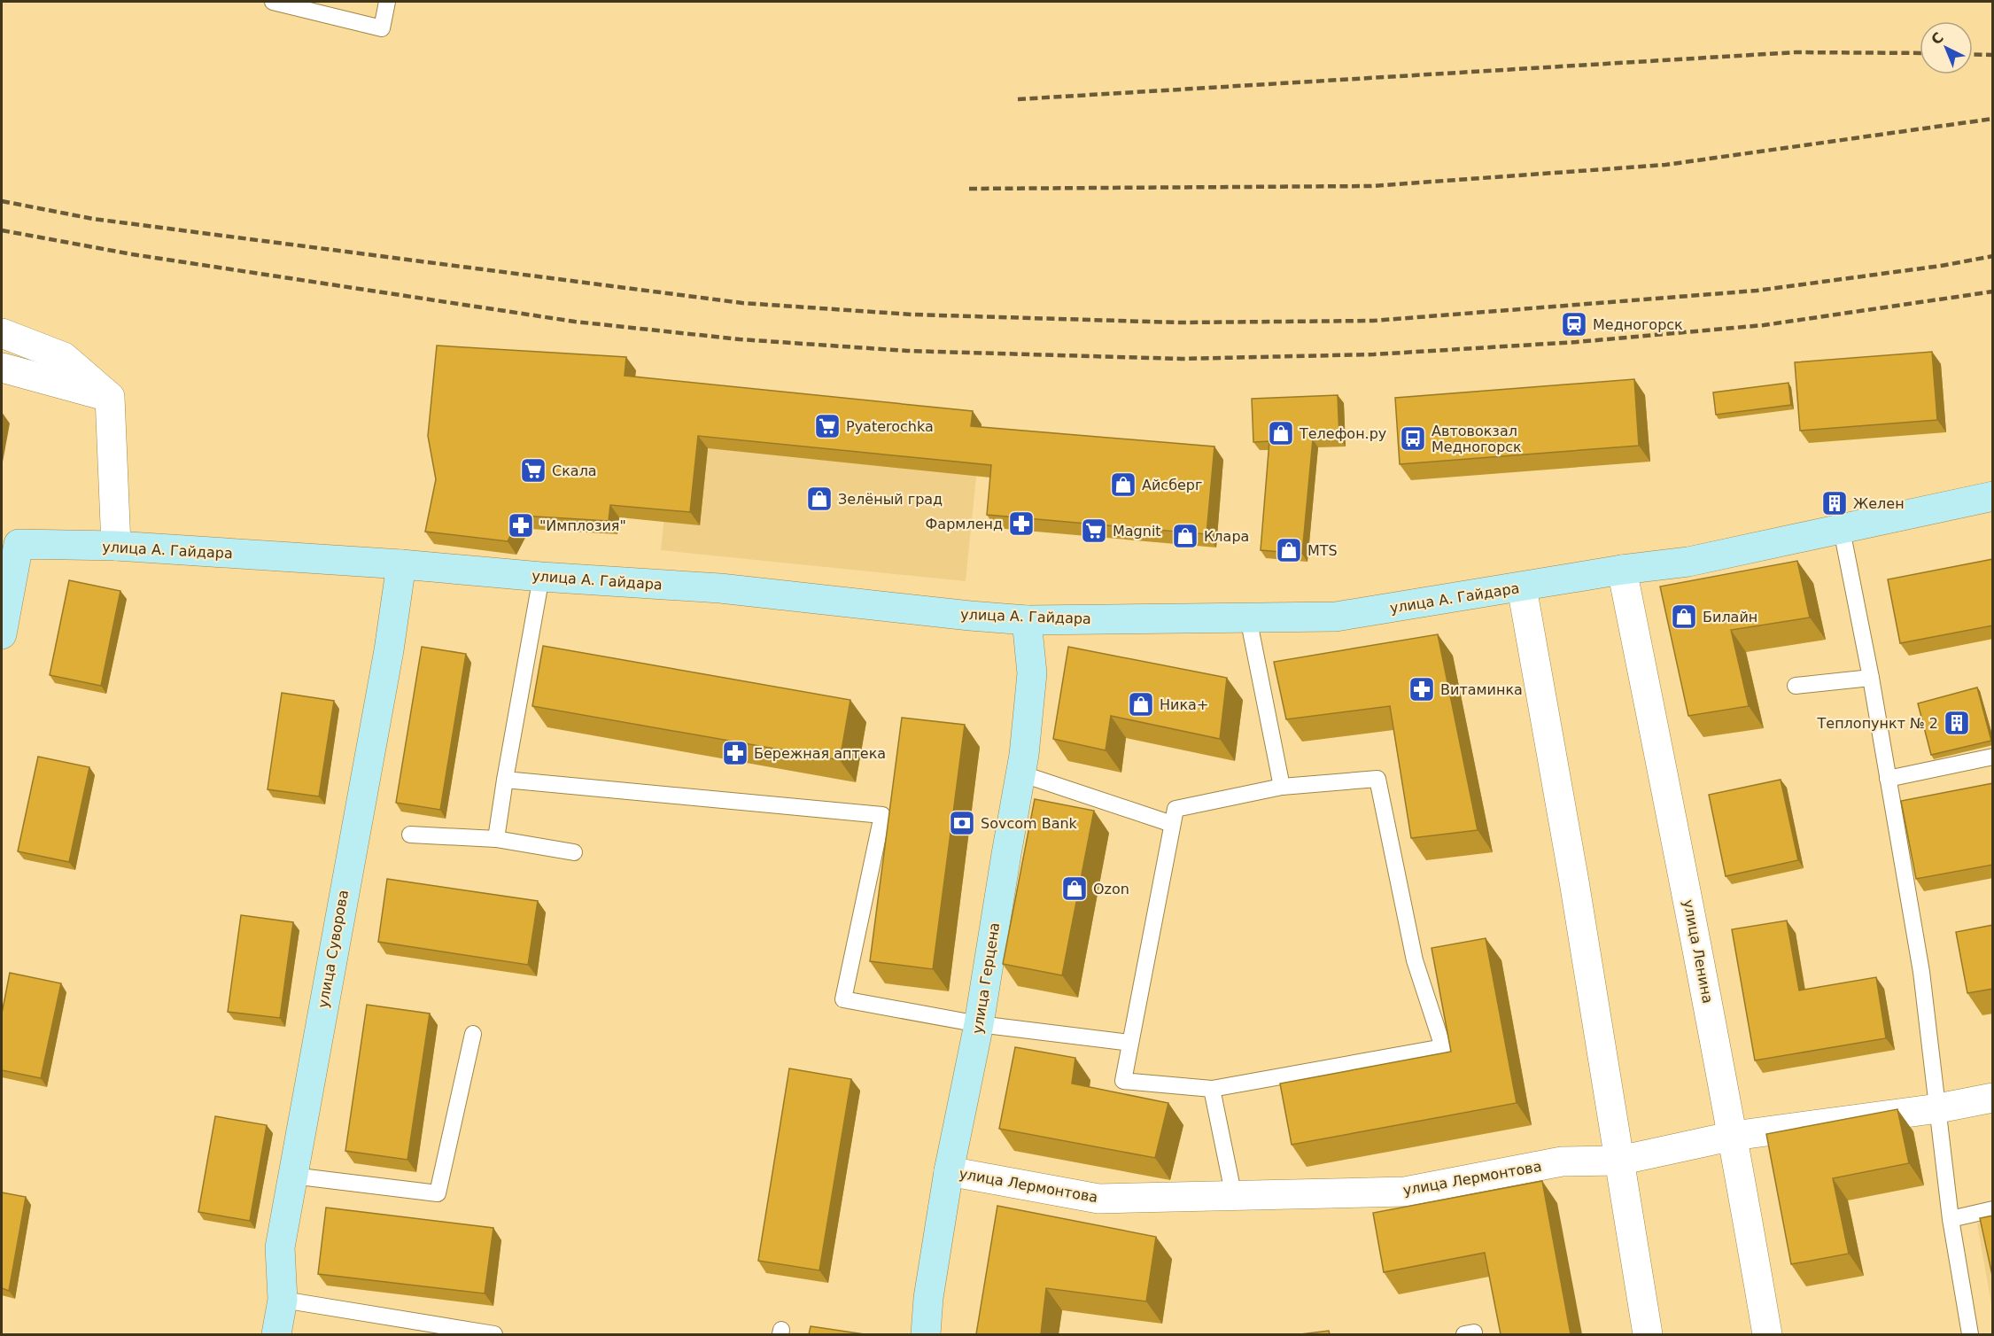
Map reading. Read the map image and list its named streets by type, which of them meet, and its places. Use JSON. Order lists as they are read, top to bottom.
{
  "streets": {
    "street": [
      "улица А. Гайдара",
      "улица Суворова",
      "улица Ленина",
      "улица Герцена",
      "улица Лермонтова"
    ]
  },
  "crossings": [
    ["улица А. Гайдара", "улица Суворова"],
    ["улица А. Гайдара", "улица Ленина"],
    ["улица А. Гайдара", "улица Герцена"],
    ["улица Ленина", "улица Лермонтова"],
    ["улица Герцена", "улица Лермонтова"]
  ],
  "places": {
    "station": ["Медногорск"],
    "supermarket": ["Pyaterochka", "Скала", "Magnit"],
    "shop": [
      "Телефон.ру",
      "Айсберг",
      "Зелёный град",
      "Клара",
      "MTS",
      "Билайн",
      "Ника+",
      "Ozon"
    ],
    "bus stop": ["Автовокзал Медногорск"],
    "building": ["Желен", "Теплопункт № 2"],
    "pharmacy": [
      "Фармленд",
      "\"Имплозия\"",
      "Витаминка",
      "Бережная аптека"
    ],
    "bank": ["Sovcom Bank"]
  },
  "north": "top left"
}
